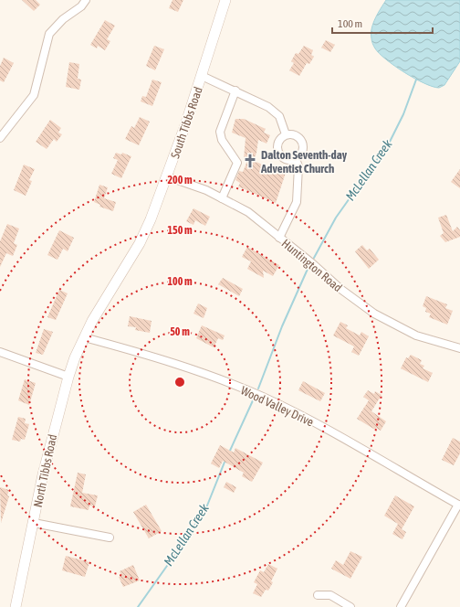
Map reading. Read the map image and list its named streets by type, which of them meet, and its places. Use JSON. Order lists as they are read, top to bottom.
{
  "streets": {
    "street": [
      "South Tibbs Road",
      "Huntington Road",
      "Wood Valley Drive",
      "North Tibbs Road"
    ]
  },
  "crossings": [
    ["South Tibbs Road", "Huntington Road"],
    ["South Tibbs Road", "Wood Valley Drive"],
    ["South Tibbs Road", "North Tibbs Road"],
    ["Wood Valley Drive", "North Tibbs Road"]
  ],
  "water": ["McLellan Creek"],
  "places": {
    "church": ["Dalton Seventh-day Adventist Church"]
  },
  "scale_bar": "100 m",
  "rings": [
    "200 m",
    "150 m",
    "100 m",
    "50 m"
  ]
}
